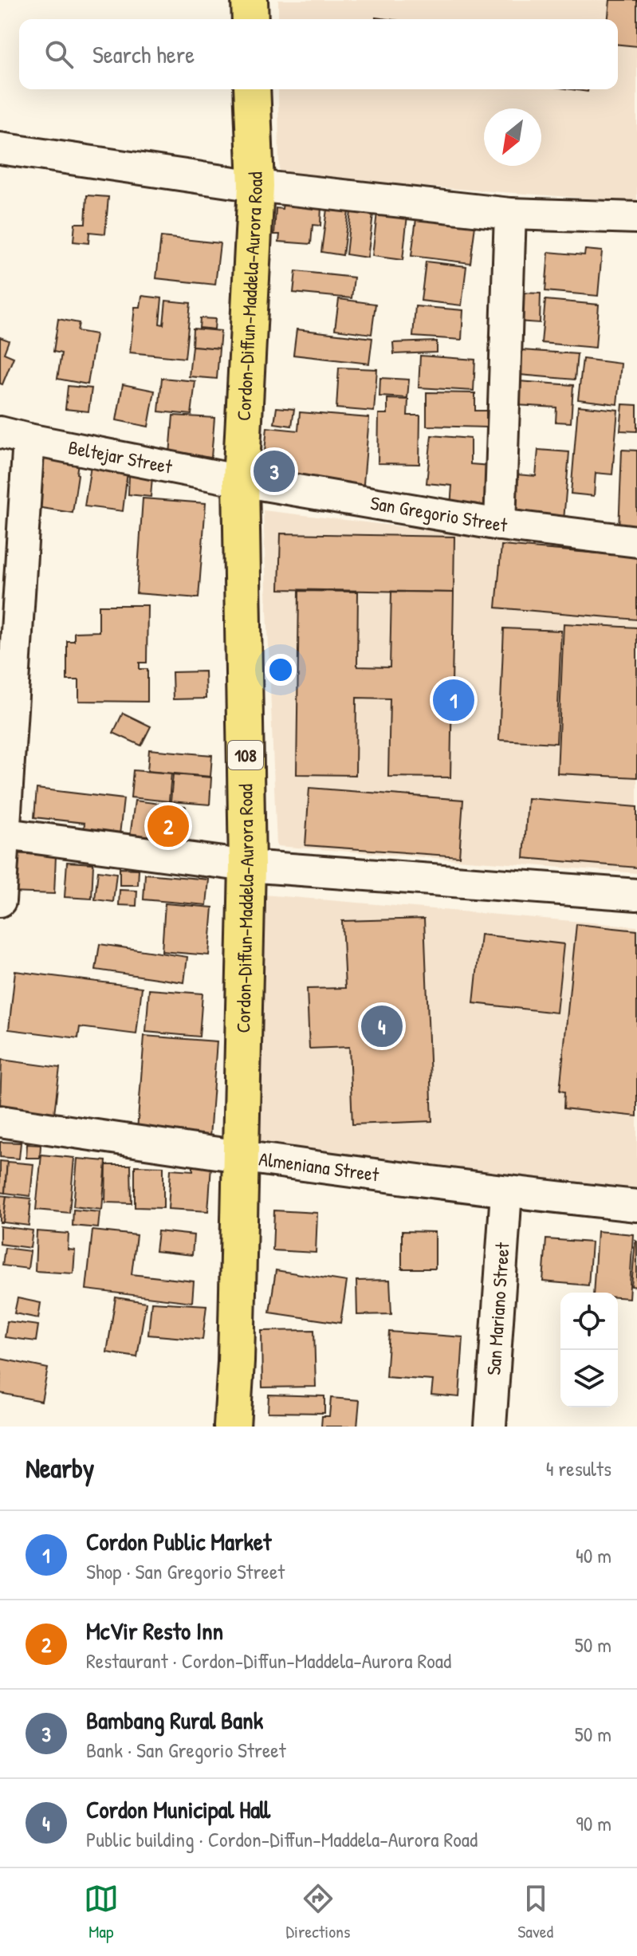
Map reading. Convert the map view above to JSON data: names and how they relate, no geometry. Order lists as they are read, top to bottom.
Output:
{
  "streets": {
    "main road": ["Cordon-Diffun-Maddela-Aurora Road", "108"],
    "street": [
      "Beltejar Street",
      "San Gregorio Street",
      "Almeniana Street",
      "San Mariano Street"
    ]
  },
  "crossings": [
    ["Cordon-Diffun-Maddela-Aurora Road", "Beltejar Street"],
    ["Cordon-Diffun-Maddela-Aurora Road", "San Gregorio Street"],
    ["Cordon-Diffun-Maddela-Aurora Road", "Almeniana Street"],
    ["Beltejar Street", "San Gregorio Street"],
    ["Almeniana Street", "San Mariano Street"]
  ],
  "north": "bottom left",
  "page": {
    "search": "Search here",
    "pins": [
      "3",
      "1",
      "2",
      "4"
    ],
    "heading": ["Nearby", "4 results"],
    "list": [
      {
        "mark": "1",
        "name": "Cordon Public Market",
        "note": "Shop · San Gregorio Street",
        "value": "40 m"
      },
      {
        "mark": "2",
        "name": "McVir Resto Inn",
        "note": "Restaurant · Cordon-Diffun-Maddela-Aurora Road",
        "value": "50 m"
      },
      {
        "mark": "3",
        "name": "Bambang Rural Bank",
        "note": "Bank · San Gregorio Street",
        "value": "50 m"
      },
      {
        "mark": "4",
        "name": "Cordon Municipal Hall",
        "note": "Public building · Cordon-Diffun-Maddela-Aurora Road",
        "value": "90 m"
      }
    ],
    "nav": ["Map", "Directions", "Saved"]
  }
}
